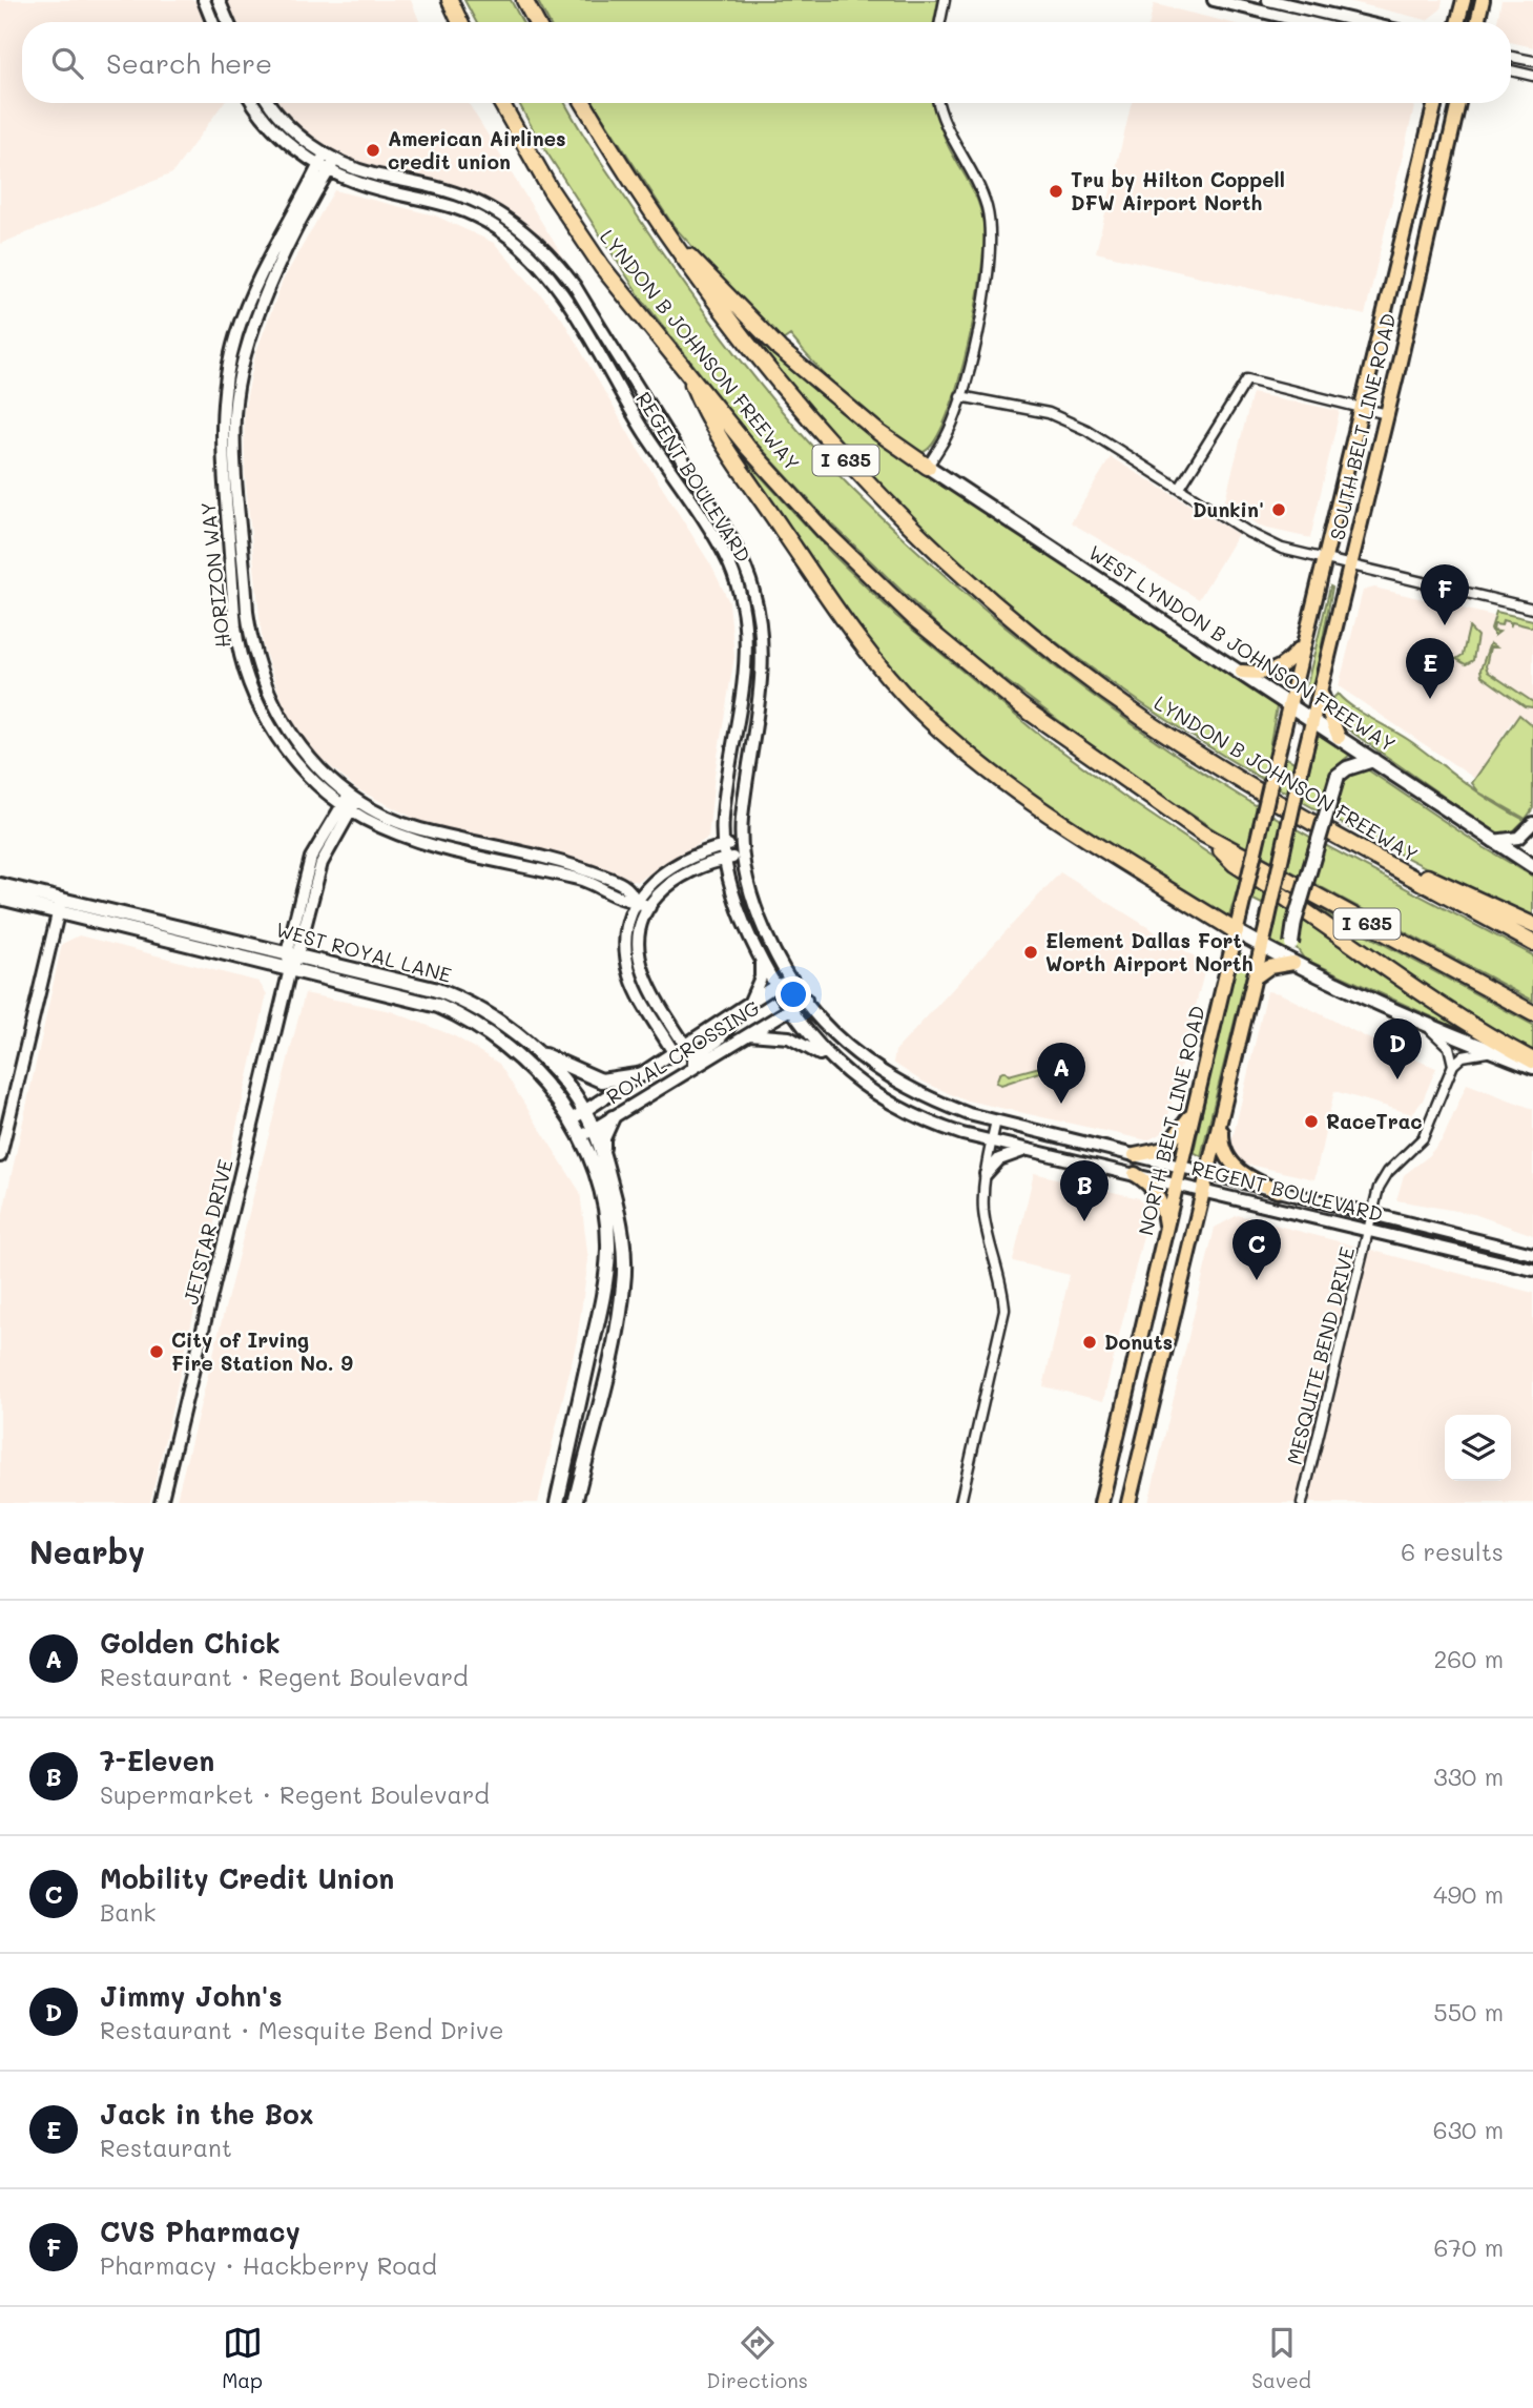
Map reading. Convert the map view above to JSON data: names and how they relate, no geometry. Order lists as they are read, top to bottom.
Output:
{
  "streets": {
    "highway": ["LYNDON B JOHNSON FREEWAY", "I 635"],
    "main road": [
      "SOUTH BELT LINE ROAD",
      "WEST LYNDON B JOHNSON FREEWAY",
      "WEST ROYAL LANE",
      "NORTH BELT LINE ROAD"
    ],
    "street": [
      "REGENT BOULEVARD",
      "HORIZON WAY",
      "ROYAL CROSSING",
      "JETSTAR DRIVE",
      "MESQUITE BEND DRIVE"
    ]
  },
  "crossings": [
    ["SOUTH BELT LINE ROAD", "WEST LYNDON B JOHNSON FREEWAY"],
    ["SOUTH BELT LINE ROAD", "NORTH BELT LINE ROAD"],
    ["REGENT BOULEVARD", "HORIZON WAY"],
    ["REGENT BOULEVARD", "ROYAL CROSSING"],
    ["REGENT BOULEVARD", "NORTH BELT LINE ROAD"],
    ["REGENT BOULEVARD", "MESQUITE BEND DRIVE"],
    ["HORIZON WAY", "JETSTAR DRIVE"],
    ["WEST LYNDON B JOHNSON FREEWAY", "NORTH BELT LINE ROAD"],
    ["WEST ROYAL LANE", "ROYAL CROSSING"],
    ["WEST ROYAL LANE", "JETSTAR DRIVE"]
  ],
  "places": [
    "American Airlines credit union",
    "Tru by Hilton Coppell DFW Airport North",
    "Dunkin'",
    "Element Dallas Fort Worth Airport North",
    "RaceTrac",
    "Donuts",
    "City of Irving Fire Station No. 9"
  ],
  "page": {
    "search": "Search here",
    "pins": [
      "F",
      "E",
      "D",
      "A",
      "B",
      "C"
    ],
    "heading": ["Nearby", "6 results"],
    "list": [
      {
        "mark": "A",
        "name": "Golden Chick",
        "note": "Restaurant · Regent Boulevard",
        "value": "260 m"
      },
      {
        "mark": "B",
        "name": "7-Eleven",
        "note": "Supermarket · Regent Boulevard",
        "value": "330 m"
      },
      {
        "mark": "C",
        "name": "Mobility Credit Union",
        "note": "Bank",
        "value": "490 m"
      },
      {
        "mark": "D",
        "name": "Jimmy John's",
        "note": "Restaurant · Mesquite Bend Drive",
        "value": "550 m"
      },
      {
        "mark": "E",
        "name": "Jack in the Box",
        "note": "Restaurant",
        "value": "630 m"
      },
      {
        "mark": "F",
        "name": "CVS Pharmacy",
        "note": "Pharmacy · Hackberry Road",
        "value": "670 m"
      }
    ],
    "nav": ["Map", "Directions", "Saved"]
  }
}
